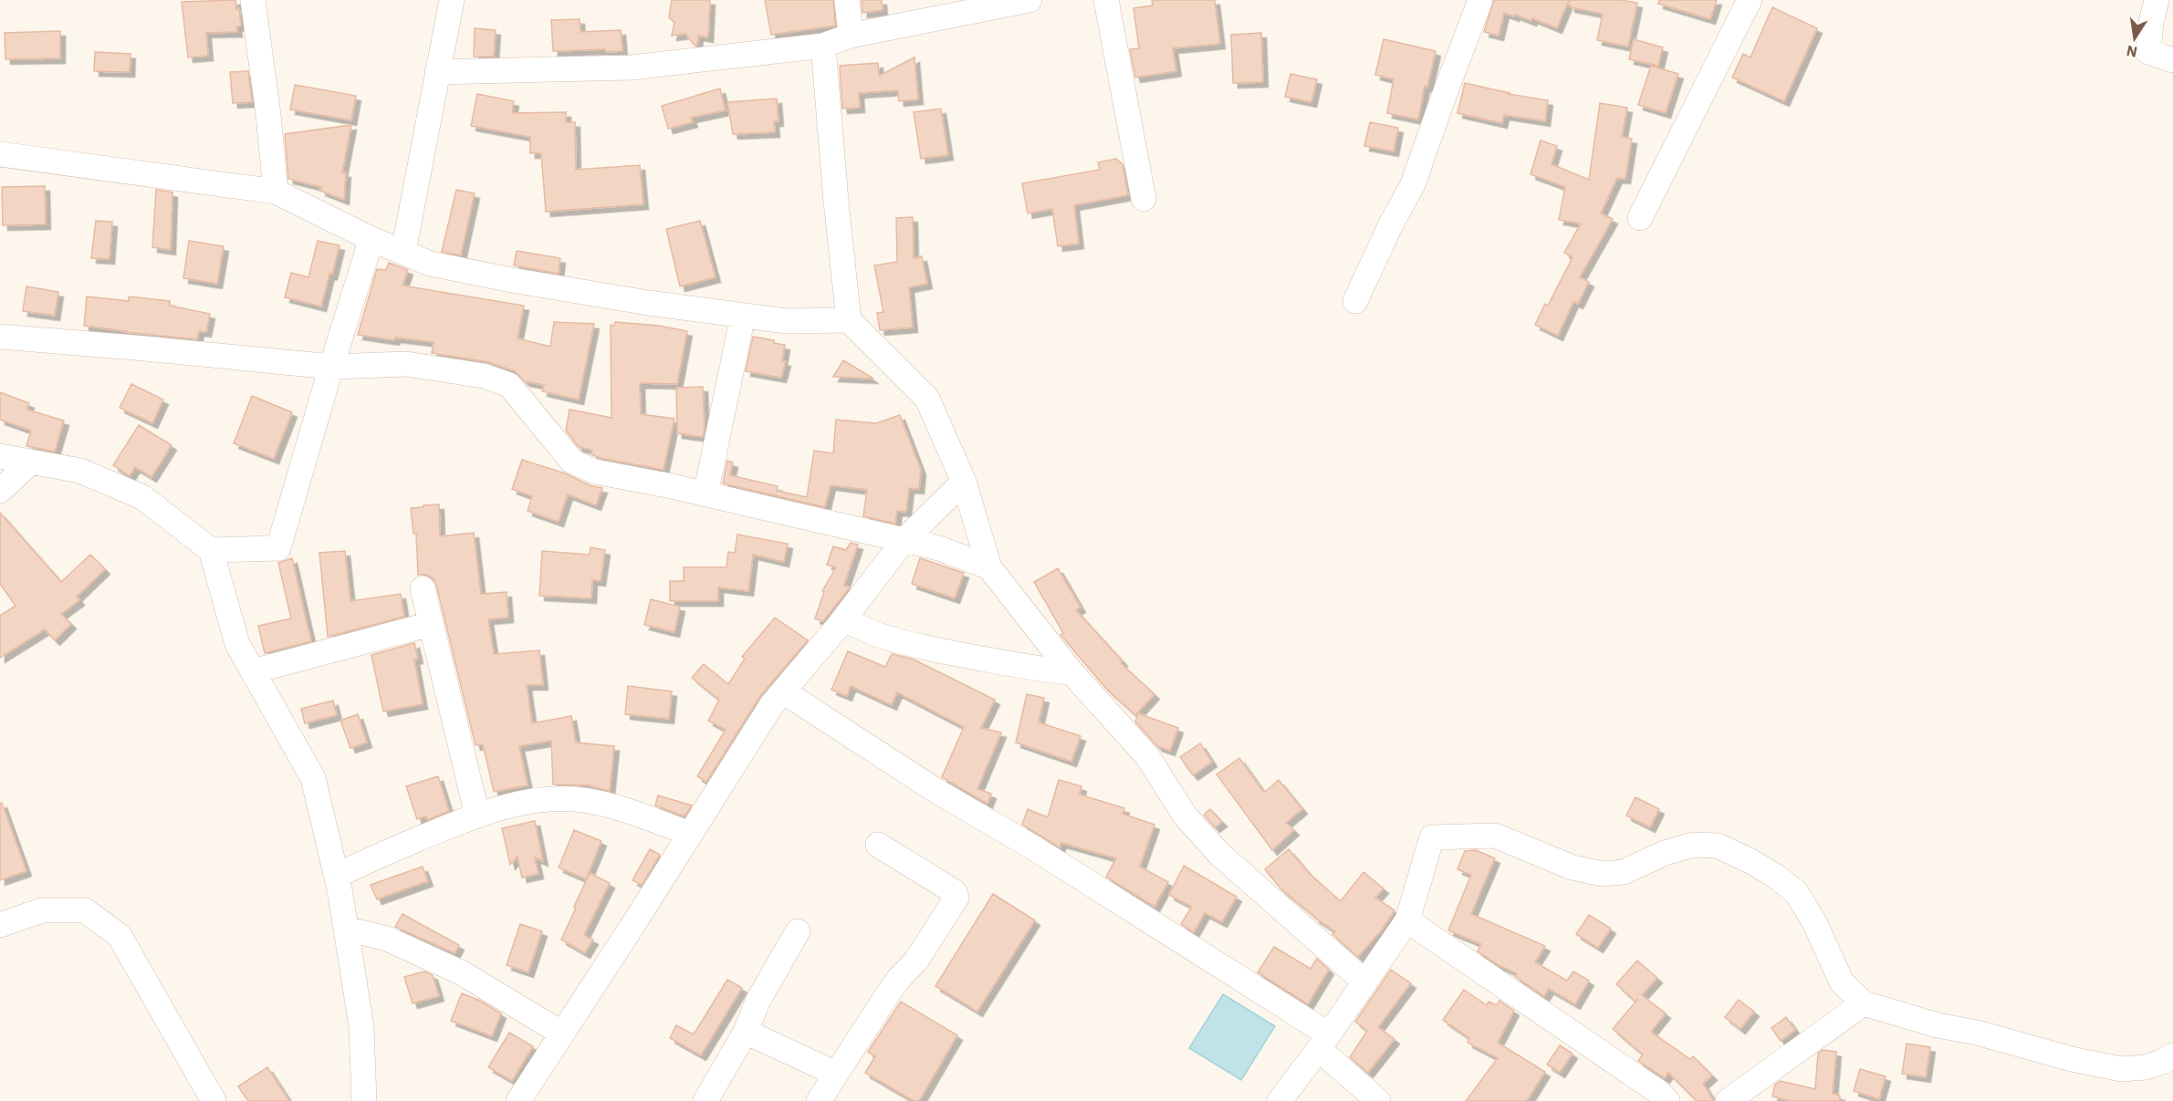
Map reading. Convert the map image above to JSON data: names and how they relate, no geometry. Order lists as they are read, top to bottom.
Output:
{
  "north": "bottom"
}
